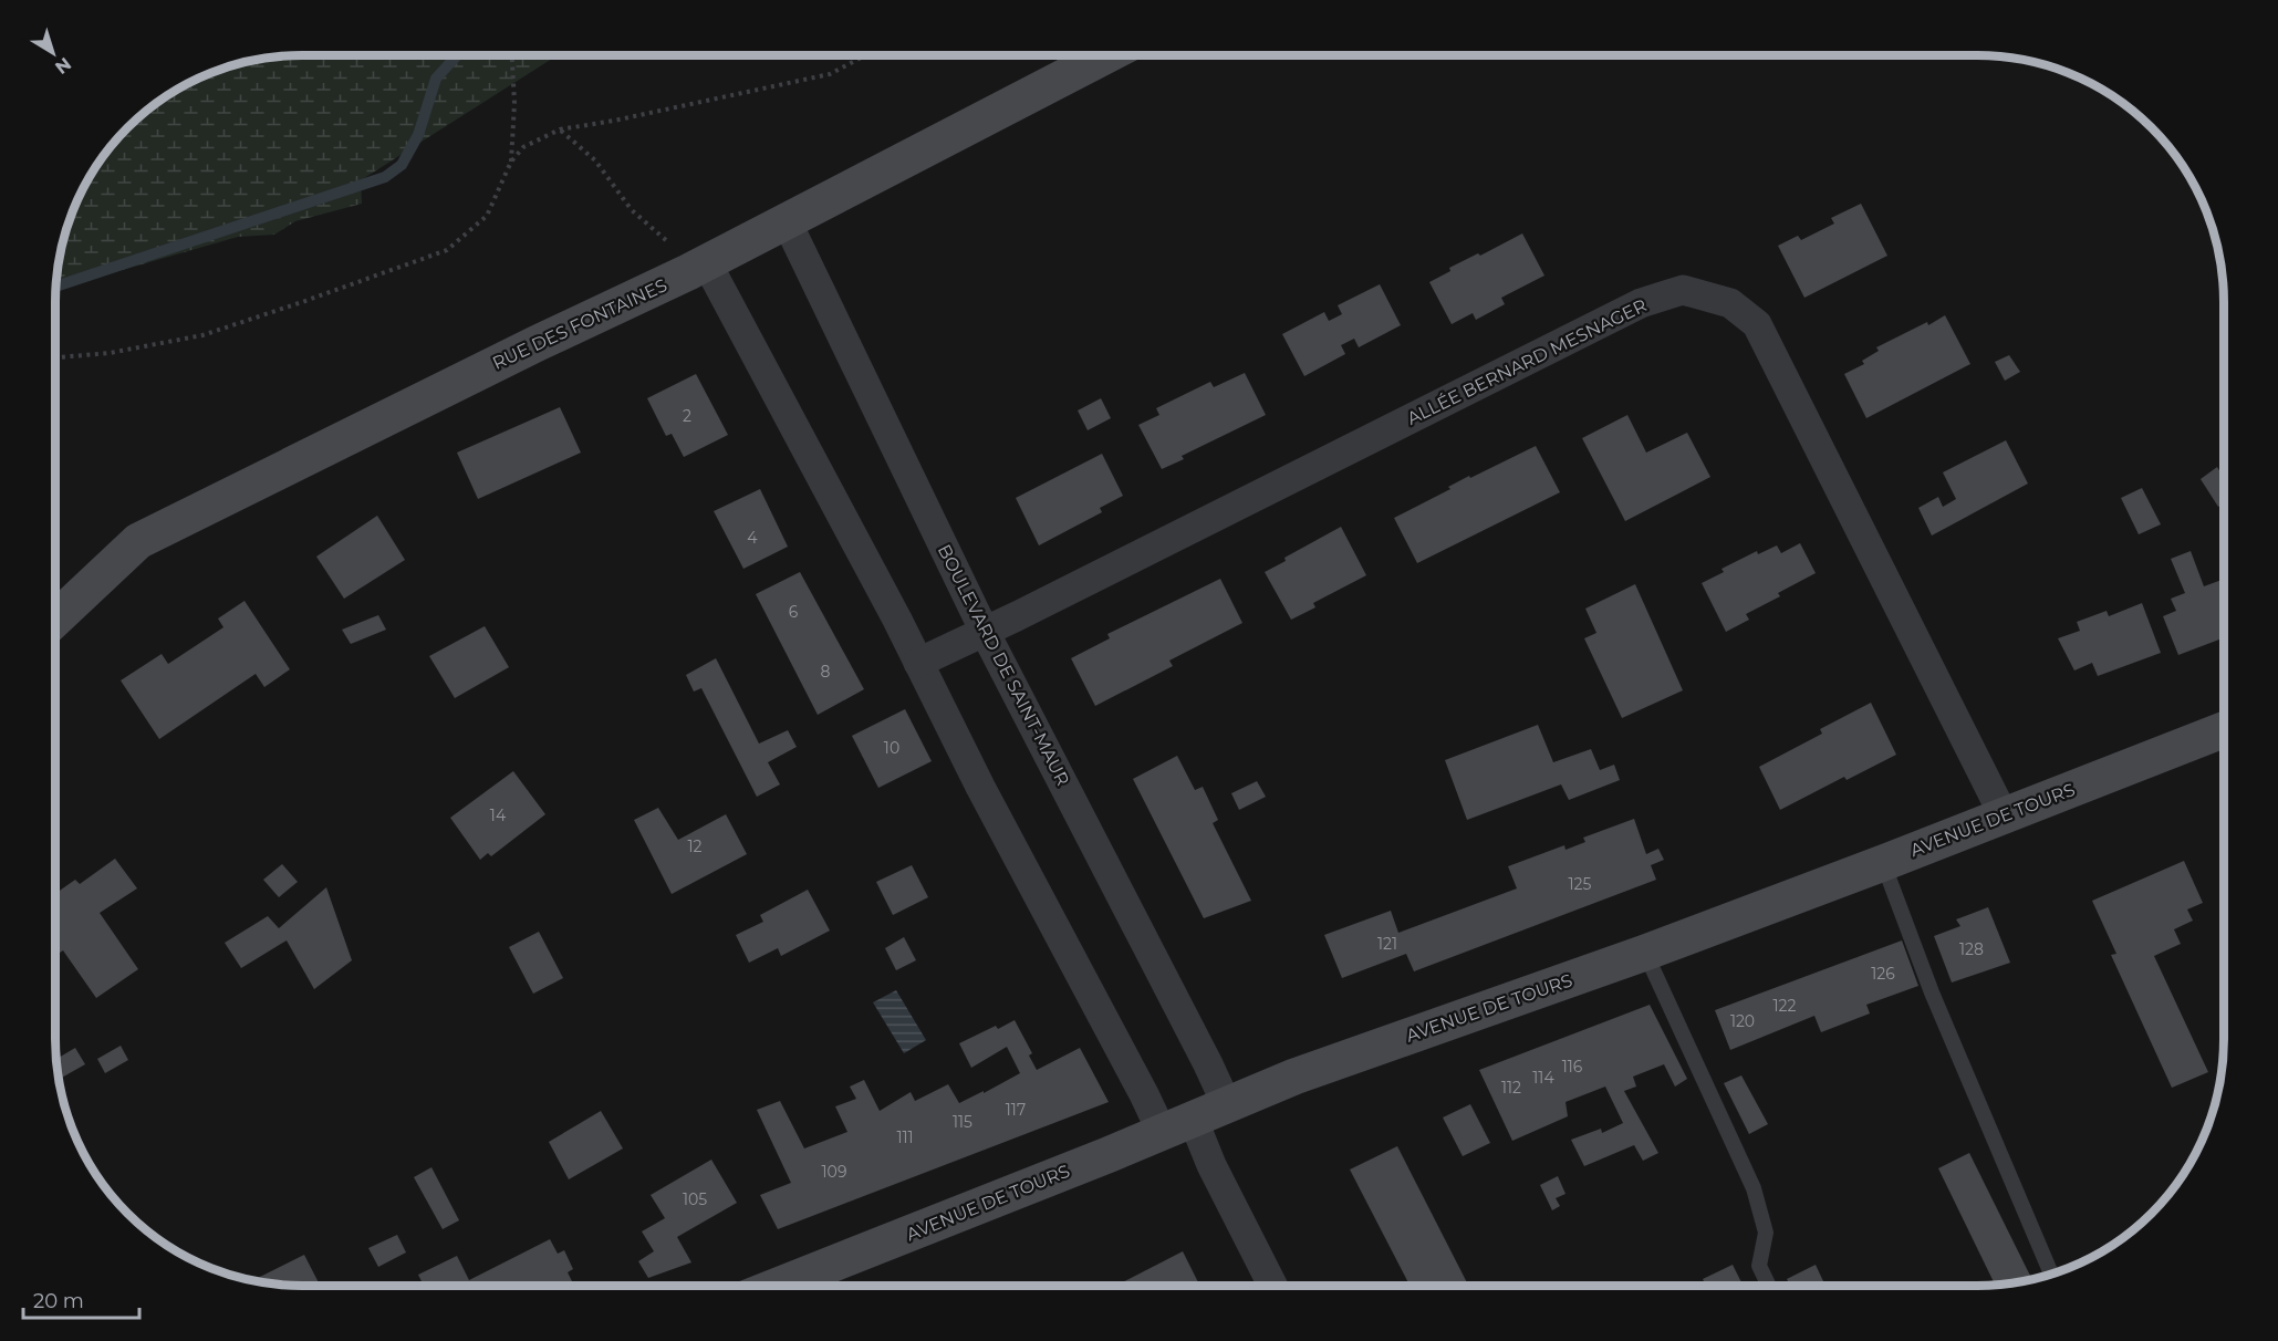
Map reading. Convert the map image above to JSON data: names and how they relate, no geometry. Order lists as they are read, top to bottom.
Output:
{
  "streets": {
    "main road": ["RUE DES FONTAINES", "AVENUE DE TOURS"],
    "street": ["ALLÉE BERNARD MESNAGER", "BOULEVARD DE SAINT-MAUR"]
  },
  "crossings": [
    ["RUE DES FONTAINES", "BOULEVARD DE SAINT-MAUR"],
    ["ALLÉE BERNARD MESNAGER", "BOULEVARD DE SAINT-MAUR"],
    ["ALLÉE BERNARD MESNAGER", "AVENUE DE TOURS"],
    ["BOULEVARD DE SAINT-MAUR", "AVENUE DE TOURS"]
  ],
  "house_numbers": [
    "2",
    "4",
    "6",
    "8",
    "10",
    "14",
    "12",
    "125",
    "121",
    "128",
    "126",
    "122",
    "120",
    "116",
    "114",
    "112",
    "117",
    "115",
    "111",
    "109",
    "105"
  ],
  "scale_bar": "20 m",
  "north": "bottom right"
}
